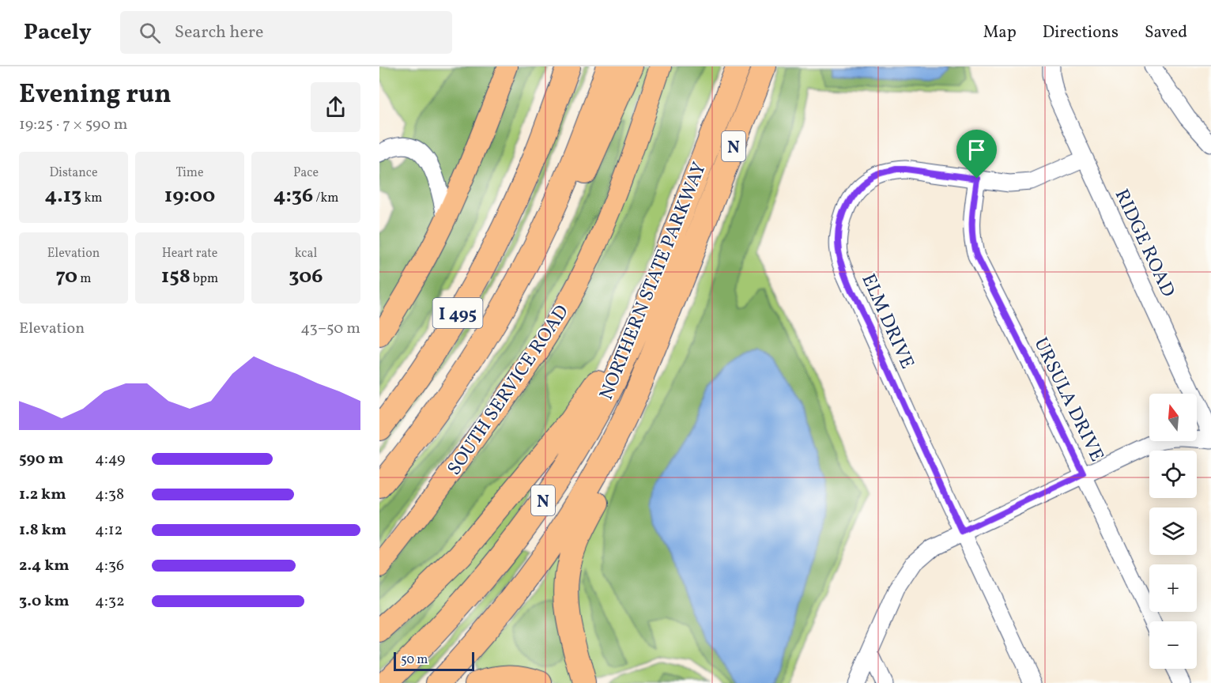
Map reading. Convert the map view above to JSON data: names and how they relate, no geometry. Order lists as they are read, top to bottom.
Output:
{
  "streets": {
    "highway": ["N", "NORTHERN STATE PARKWAY", "I 495"],
    "main road": ["SOUTH SERVICE ROAD"],
    "street": ["RIDGE ROAD", "ELM DRIVE", "URSULA DRIVE"]
  },
  "crossings": [
    ["RIDGE ROAD", "ELM DRIVE"],
    ["ELM DRIVE", "URSULA DRIVE"]
  ],
  "scale_bar": "50 m",
  "north": "top",
  "page": {
    "header": "Pacely",
    "search": "Search here",
    "nav": ["Map", "Directions", "Saved"],
    "heading": ["Evening run", "19:25 · 7 × 590 m"],
    "stats": [
      ["Distance", "4.13 km"],
      ["Time", "19:00"],
      ["Pace", "4:36 /km"],
      ["Elevation", "70 m"],
      ["Heart rate", "158 bpm"],
      ["kcal", "306"]
    ],
    "chart": ["Elevation", "43–50 m"],
    "map_buttons": ["+", "−"],
    "list": [
      {
        "name": "590 m",
        "note": "4:49"
      },
      {
        "name": "1.2 km",
        "note": "4:38"
      },
      {
        "name": "1.8 km",
        "note": "4:12"
      },
      {
        "name": "2.4 km",
        "note": "4:36"
      },
      {
        "name": "3.0 km",
        "note": "4:32"
      }
    ],
    "scale": "50 m"
  }
}
